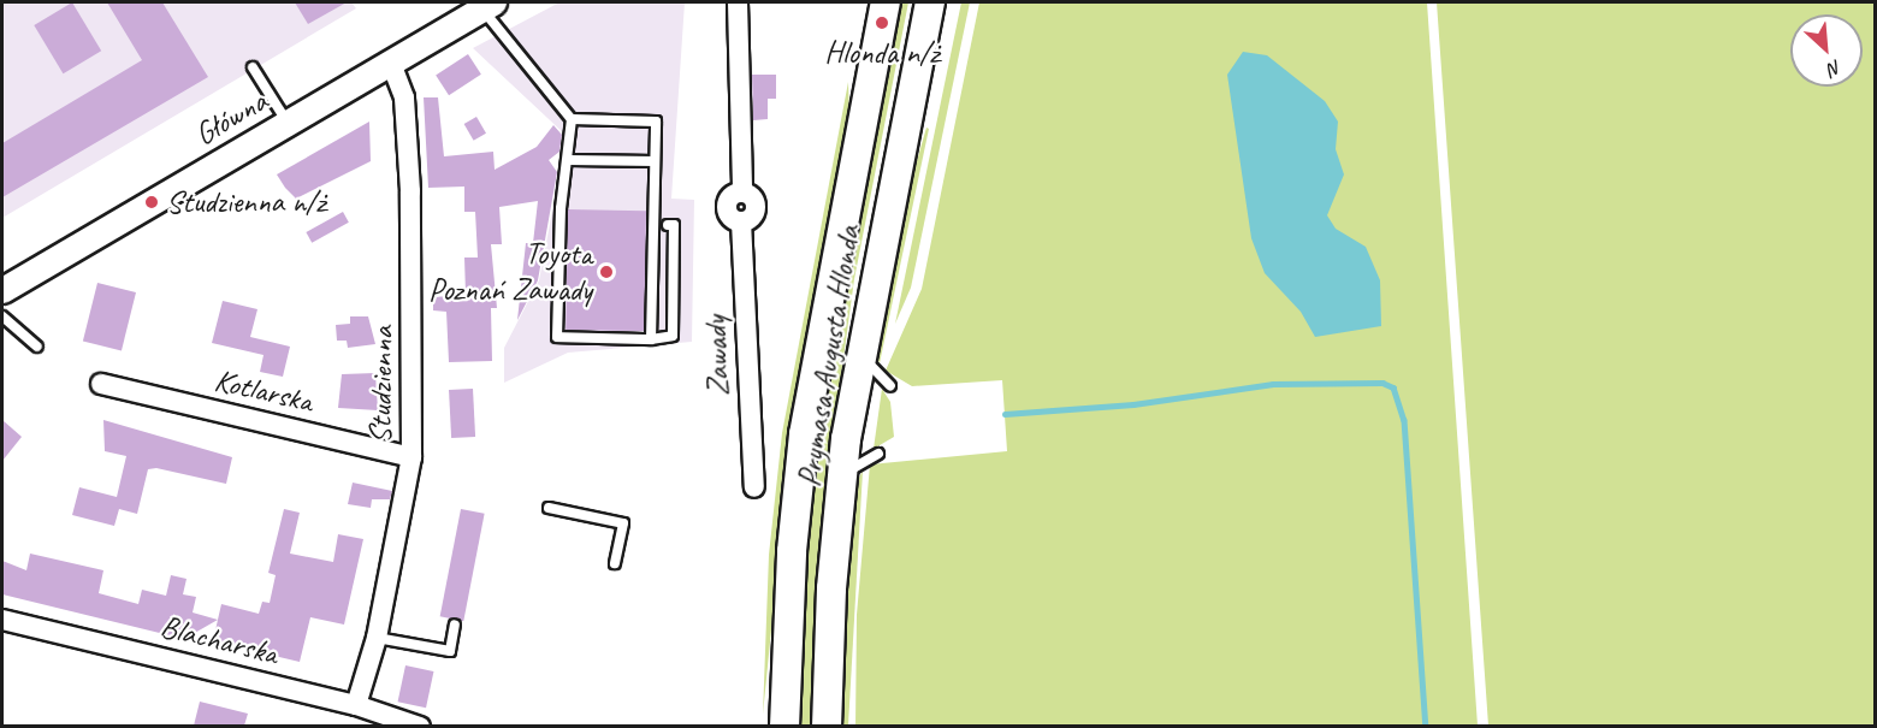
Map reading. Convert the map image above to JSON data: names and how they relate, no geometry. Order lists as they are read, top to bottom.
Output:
{
  "streets": {
    "main road": ["Prymasa Augusta Hlonda"],
    "street": [
      "Główna",
      "Zawady",
      "Studzienna",
      "Kotlarska",
      "Blacharska"
    ]
  },
  "crossings": [
    ["Główna", "Studzienna"],
    ["Studzienna", "Kotlarska"],
    ["Studzienna", "Blacharska"]
  ],
  "places": ["Hlonda n/ż", "Studzienna n/ż", "Toyota Poznań Zawady"],
  "north": "bottom right"
}
